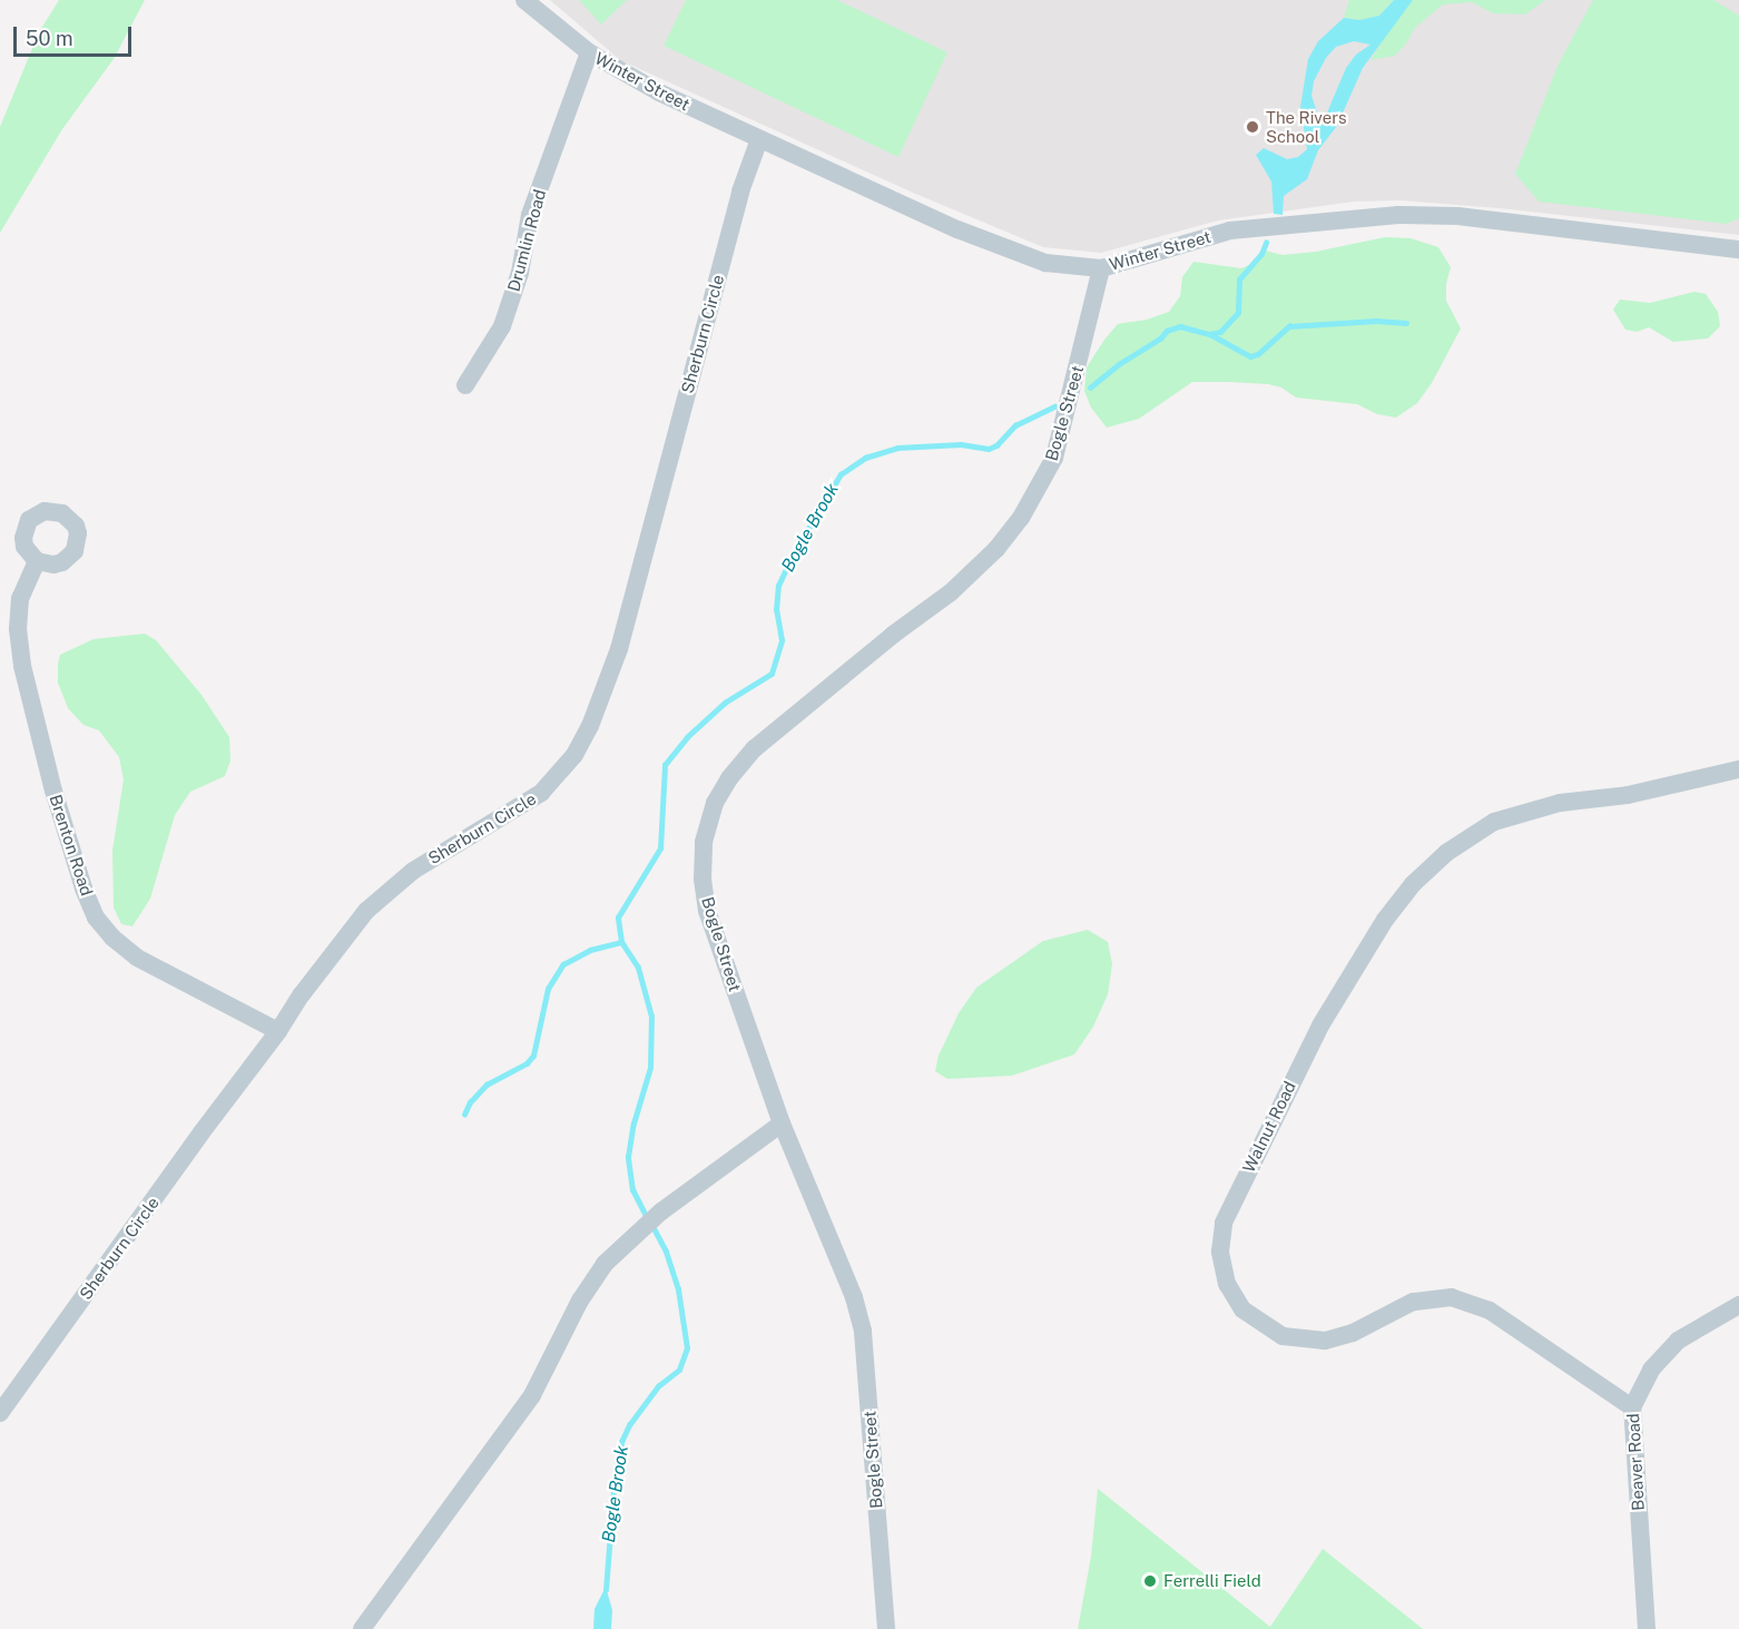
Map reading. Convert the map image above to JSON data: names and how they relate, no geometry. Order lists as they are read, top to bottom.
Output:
{
  "streets": {
    "street": [
      "Winter Street",
      "Drumlin Road",
      "Sherburn Circle",
      "Bogle Street",
      "Brenton Road",
      "Walnut Road",
      "Beaver Road"
    ]
  },
  "crossings": [
    ["Winter Street", "Drumlin Road"],
    ["Winter Street", "Sherburn Circle"],
    ["Winter Street", "Bogle Street"],
    ["Sherburn Circle", "Brenton Road"],
    ["Walnut Road", "Beaver Road"]
  ],
  "water": ["Bogle Brook"],
  "places": ["The Rivers School", "Ferrelli Field"],
  "scale_bar": "50 m"
}
